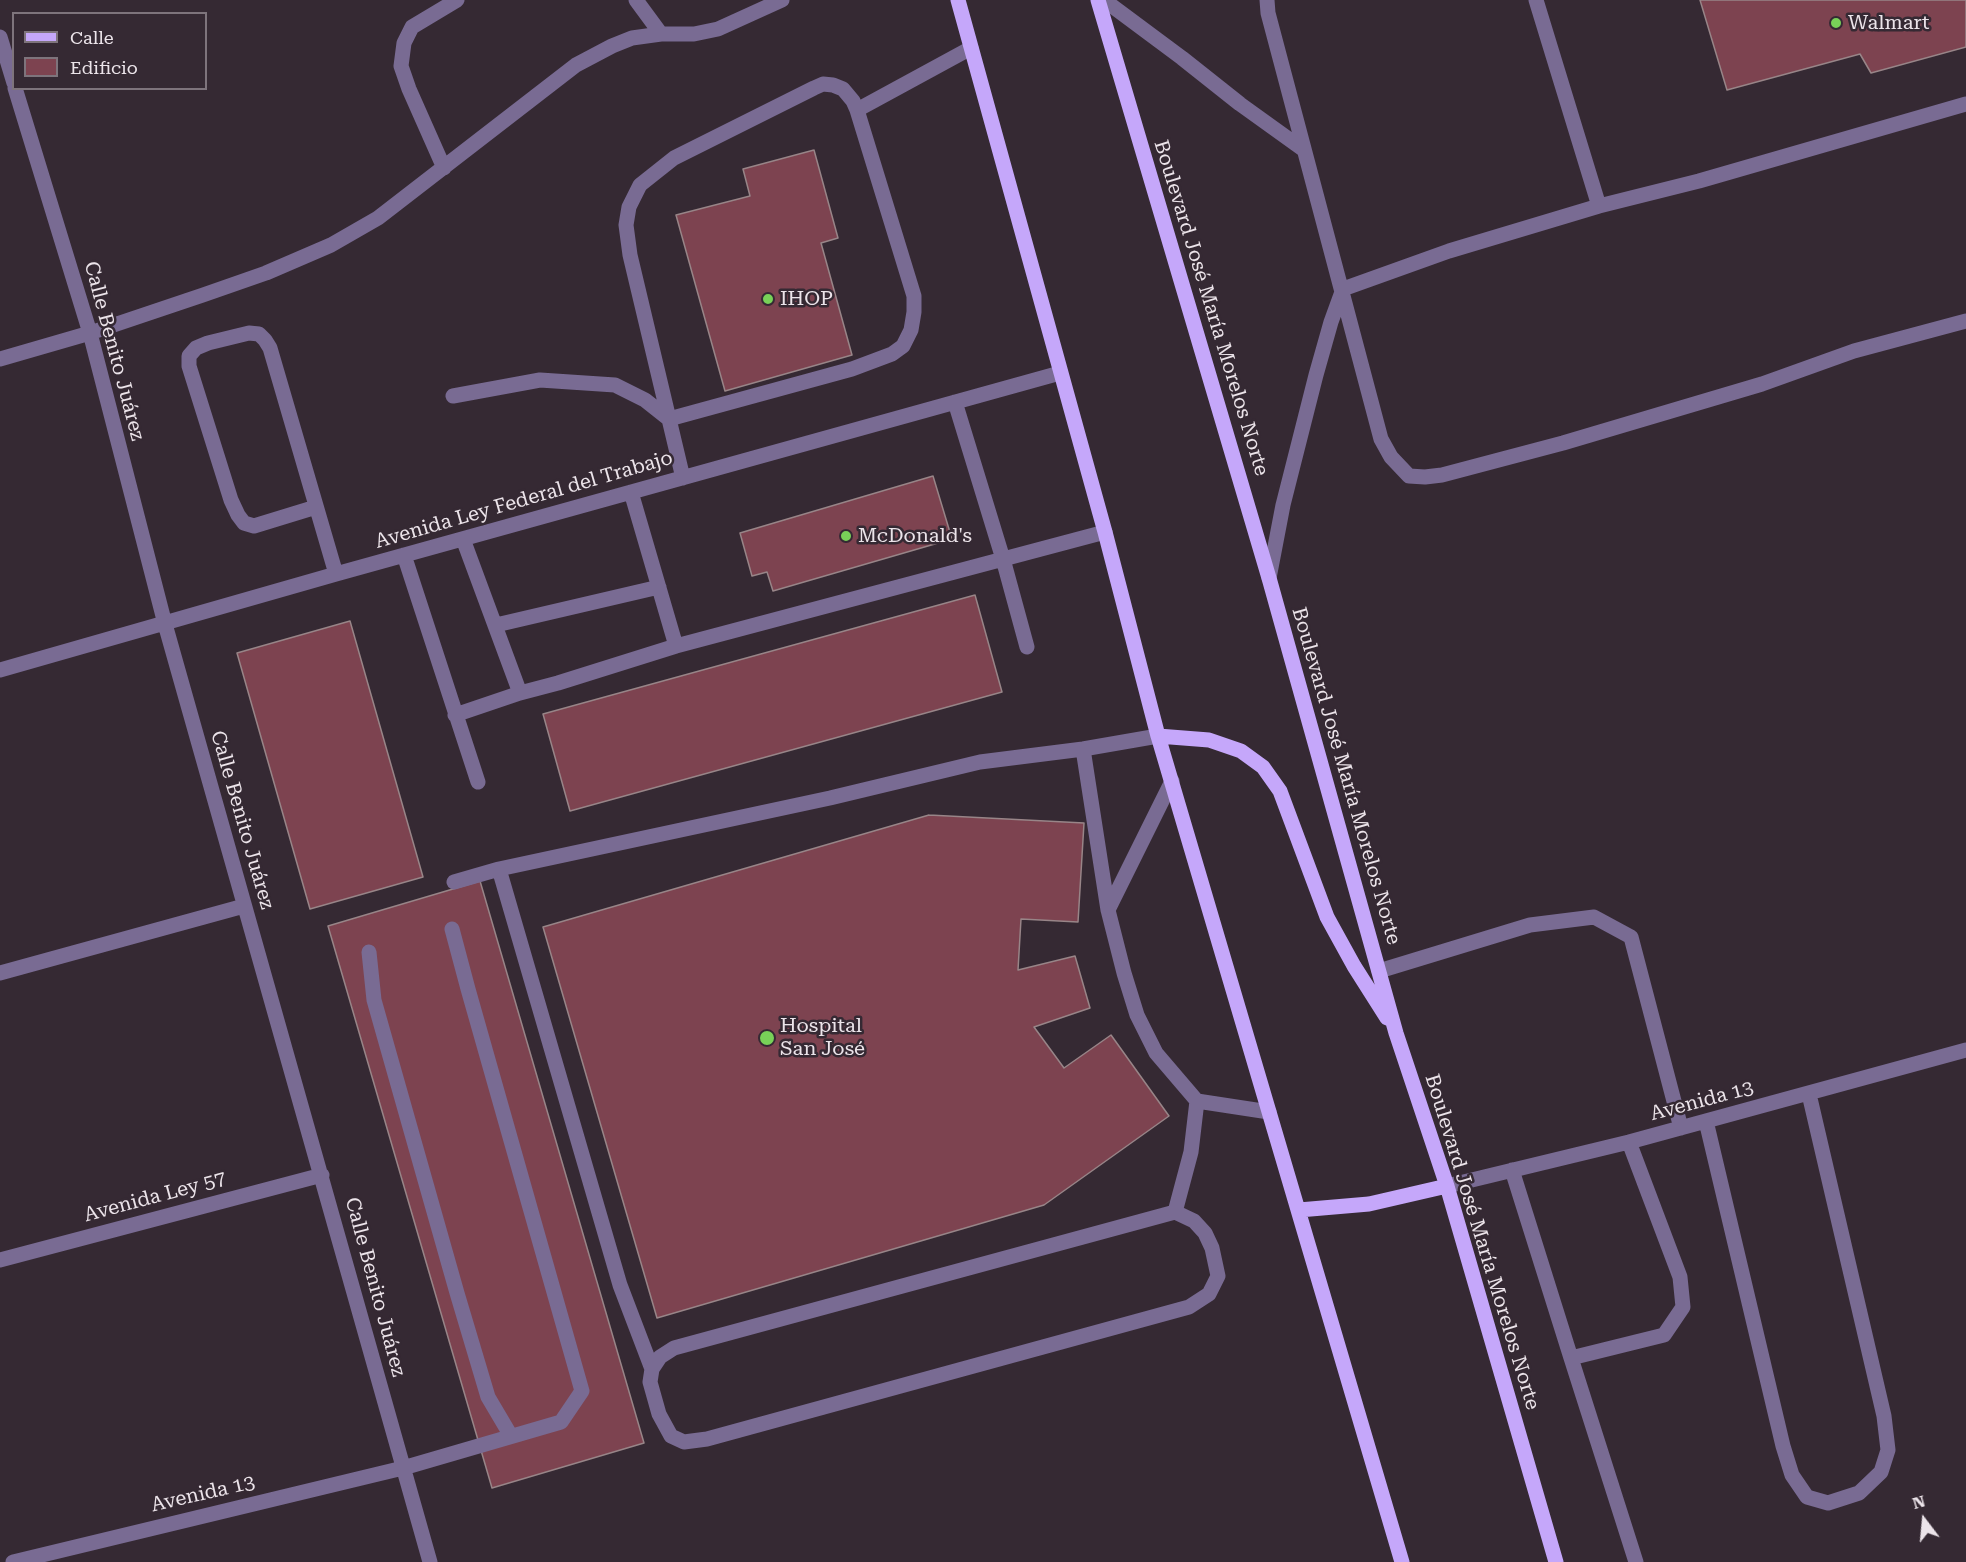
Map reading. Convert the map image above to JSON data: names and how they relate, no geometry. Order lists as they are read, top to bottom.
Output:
{
  "streets": {
    "main road": ["Boulevard José María Morelos Norte"],
    "street": [
      "Calle Benito Juárez",
      "Avenida Ley Federal del Trabajo",
      "Avenida 13",
      "Avenida Ley 57"
    ]
  },
  "crossings": [
    ["Boulevard José María Morelos Norte", "Avenida 13"],
    ["Calle Benito Juárez", "Avenida Ley Federal del Trabajo"],
    ["Calle Benito Juárez", "Avenida 13"],
    ["Calle Benito Juárez", "Avenida Ley 57"]
  ],
  "places": [
    "Walmart",
    "IHOP",
    "McDonald's",
    "Hospital San José"
  ],
  "legend": ["Calle", "Edificio"],
  "north": "top"
}
